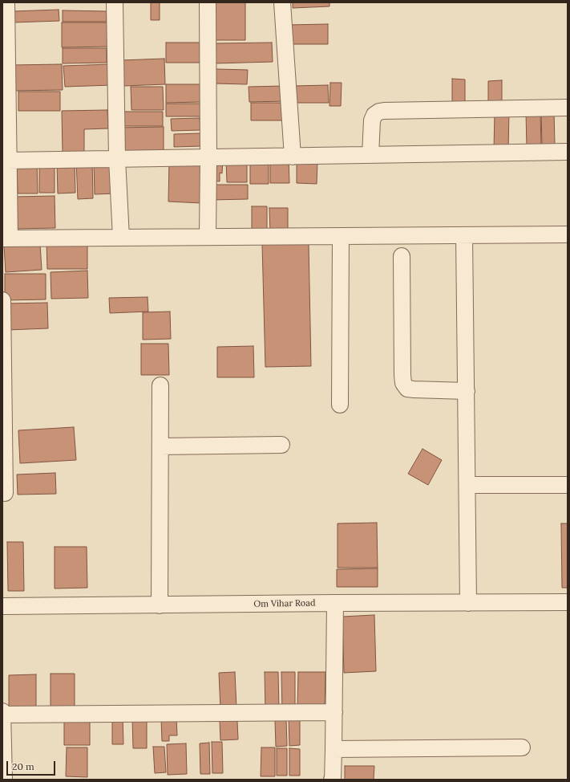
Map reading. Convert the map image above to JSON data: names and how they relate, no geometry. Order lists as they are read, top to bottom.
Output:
{
  "streets": {
    "street": ["Om Vihar Road"]
  },
  "scale_bar": "20 m"
}
